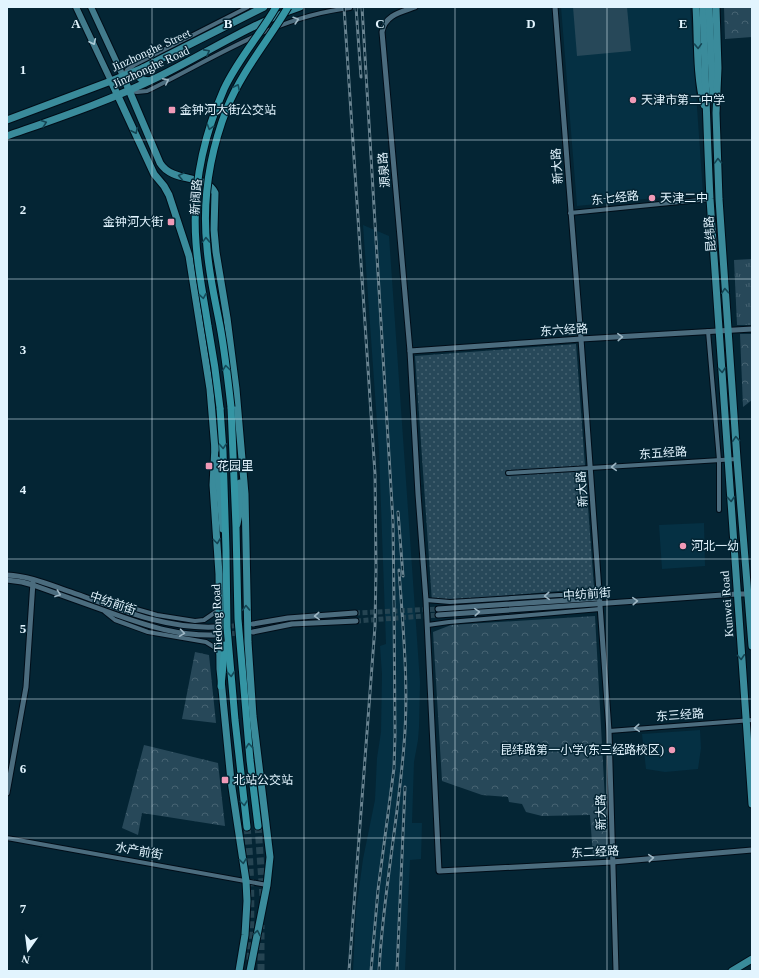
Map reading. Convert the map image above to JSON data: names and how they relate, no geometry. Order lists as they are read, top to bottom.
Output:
{
  "streets": {
    "highway": ["新阔路", "Tiedong Road"],
    "main road": [
      "Jinzhonghe Street",
      "Jinzhonghe Road",
      "昆纬路",
      "Kunwei Road"
    ],
    "street": [
      "新大路",
      "源泉路",
      "东七经路",
      "东六经路",
      "东五经路",
      "中纺前街",
      "东三经路",
      "水产前街",
      "东二经路"
    ]
  },
  "crossings": [
    ["Jinzhonghe Street", "Jinzhonghe Road"],
    ["新大路", "东七经路"],
    ["新大路", "东六经路"],
    ["新大路", "东五经路"],
    ["新大路", "中纺前街"],
    ["新大路", "东三经路"],
    ["新大路", "东二经路"],
    ["源泉路", "东六经路"],
    ["源泉路", "东二经路"],
    ["新阔路", "Tiedong Road"],
    ["东七经路", "昆纬路"],
    ["昆纬路", "东六经路"],
    ["昆纬路", "Kunwei Road"],
    ["东六经路", "Kunwei Road"],
    ["东五经路", "Kunwei Road"],
    ["中纺前街", "Kunwei Road"],
    ["Kunwei Road", "东三经路"]
  ],
  "one_way": [
    "东六经路",
    "东五经路",
    "东三经路",
    "东二经路"
  ],
  "places": {
    "other": [
      "天津市第二中学",
      "天津二中",
      "河北一幼",
      "昆纬路第一小学(东三经路校区)"
    ],
    "transit": [
      "金钟河大街公交站",
      "金钟河大街",
      "花园里",
      "北站公交站"
    ]
  },
  "north": "bottom",
  "grid": {
    "columns": [
      "A",
      "B",
      "C",
      "D",
      "E"
    ],
    "rows": [
      "1",
      "2",
      "3",
      "4",
      "5",
      "6",
      "7"
    ]
  }
}
